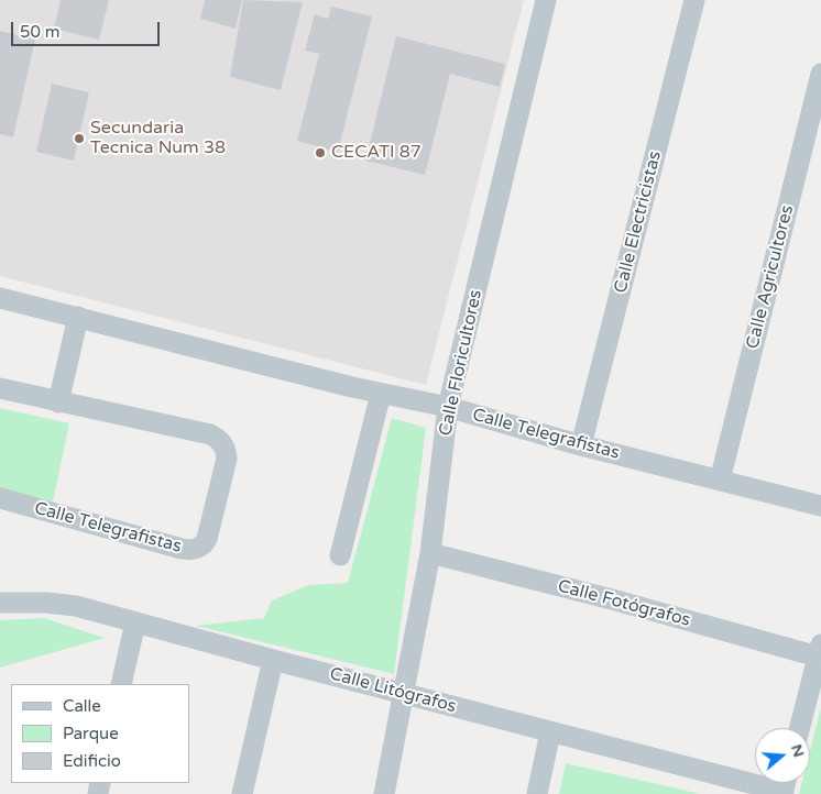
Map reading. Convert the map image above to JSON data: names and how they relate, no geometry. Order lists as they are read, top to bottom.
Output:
{
  "streets": {
    "street": [
      "Calle Electricistas",
      "Calle Agricultores",
      "Calle Floricultores",
      "Calle Telegrafistas",
      "Calle Fotógrafos",
      "Calle Litógrafos"
    ]
  },
  "crossings": [
    ["Calle Electricistas", "Calle Telegrafistas"],
    ["Calle Agricultores", "Calle Telegrafistas"],
    ["Calle Floricultores", "Calle Telegrafistas"],
    ["Calle Floricultores", "Calle Fotógrafos"],
    ["Calle Floricultores", "Calle Litógrafos"]
  ],
  "places": ["Secundaria Tecnica Num 38", "CECATI 87"],
  "legend": ["Calle", "Parque", "Edificio"],
  "scale_bar": "50 m",
  "north": "right"
}
